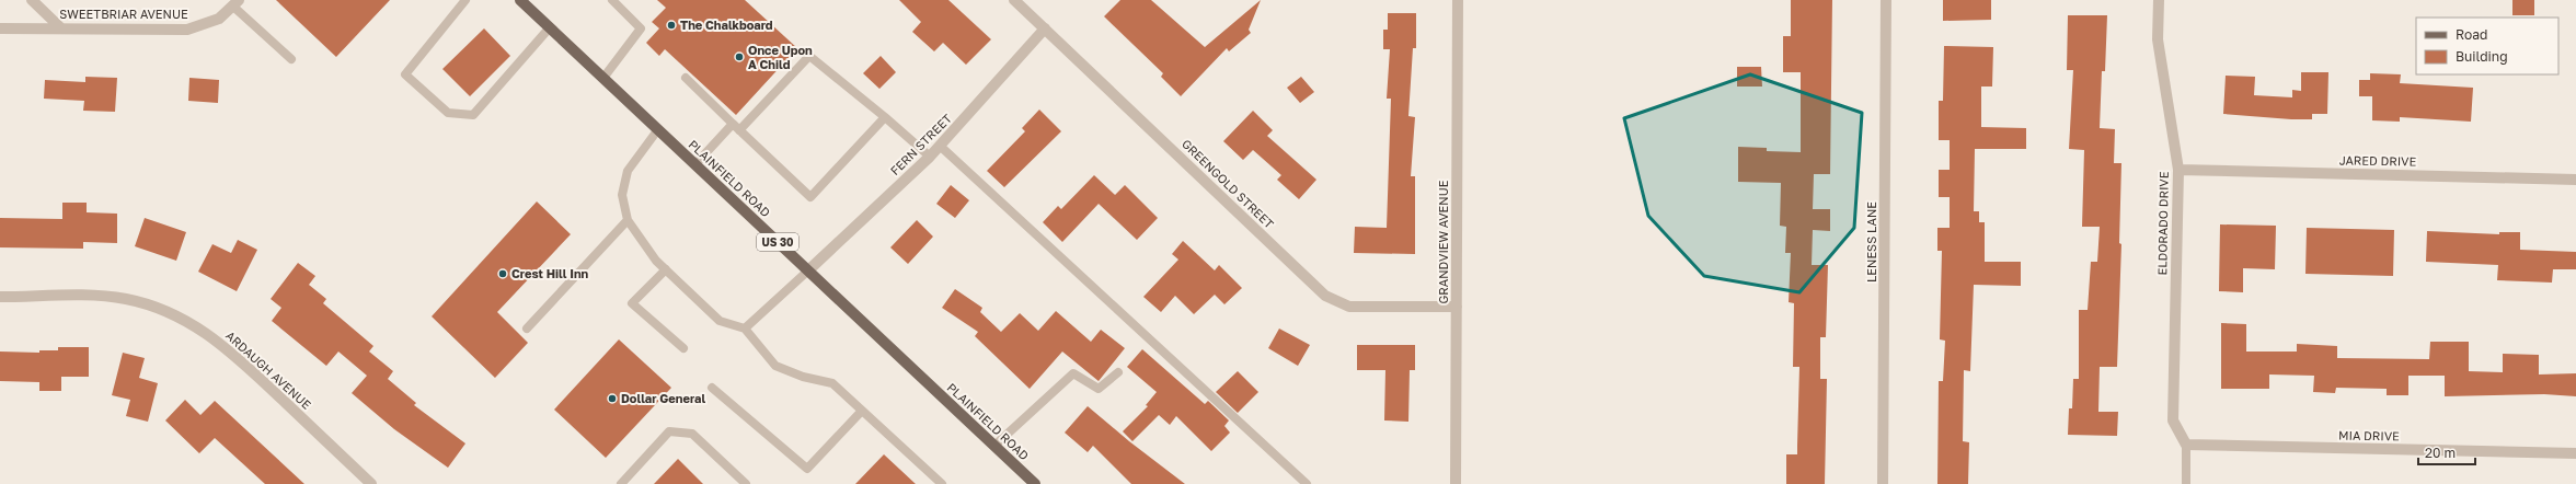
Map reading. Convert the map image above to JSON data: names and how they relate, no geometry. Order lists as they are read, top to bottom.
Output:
{
  "streets": {
    "main road": ["PLAINFIELD ROAD", "US 30"],
    "street": [
      "SWEETBRIAR AVENUE",
      "FERN STREET",
      "JARED DRIVE",
      "GREENGOLD STREET",
      "ELDORADO DRIVE",
      "GRANDVIEW AVENUE",
      "LENESS LANE",
      "ARDAUGH AVENUE",
      "MIA DRIVE"
    ]
  },
  "crossings": [
    ["FERN STREET", "PLAINFIELD ROAD"],
    ["FERN STREET", "GREENGOLD STREET"],
    ["JARED DRIVE", "ELDORADO DRIVE"],
    ["GREENGOLD STREET", "GRANDVIEW AVENUE"],
    ["ELDORADO DRIVE", "MIA DRIVE"]
  ],
  "places": [
    "The Chalkboard",
    "Once Upon A Child",
    "Crest Hill Inn",
    "Dollar General"
  ],
  "legend": ["Road", "Building"],
  "scale_bar": "20 m"
}
